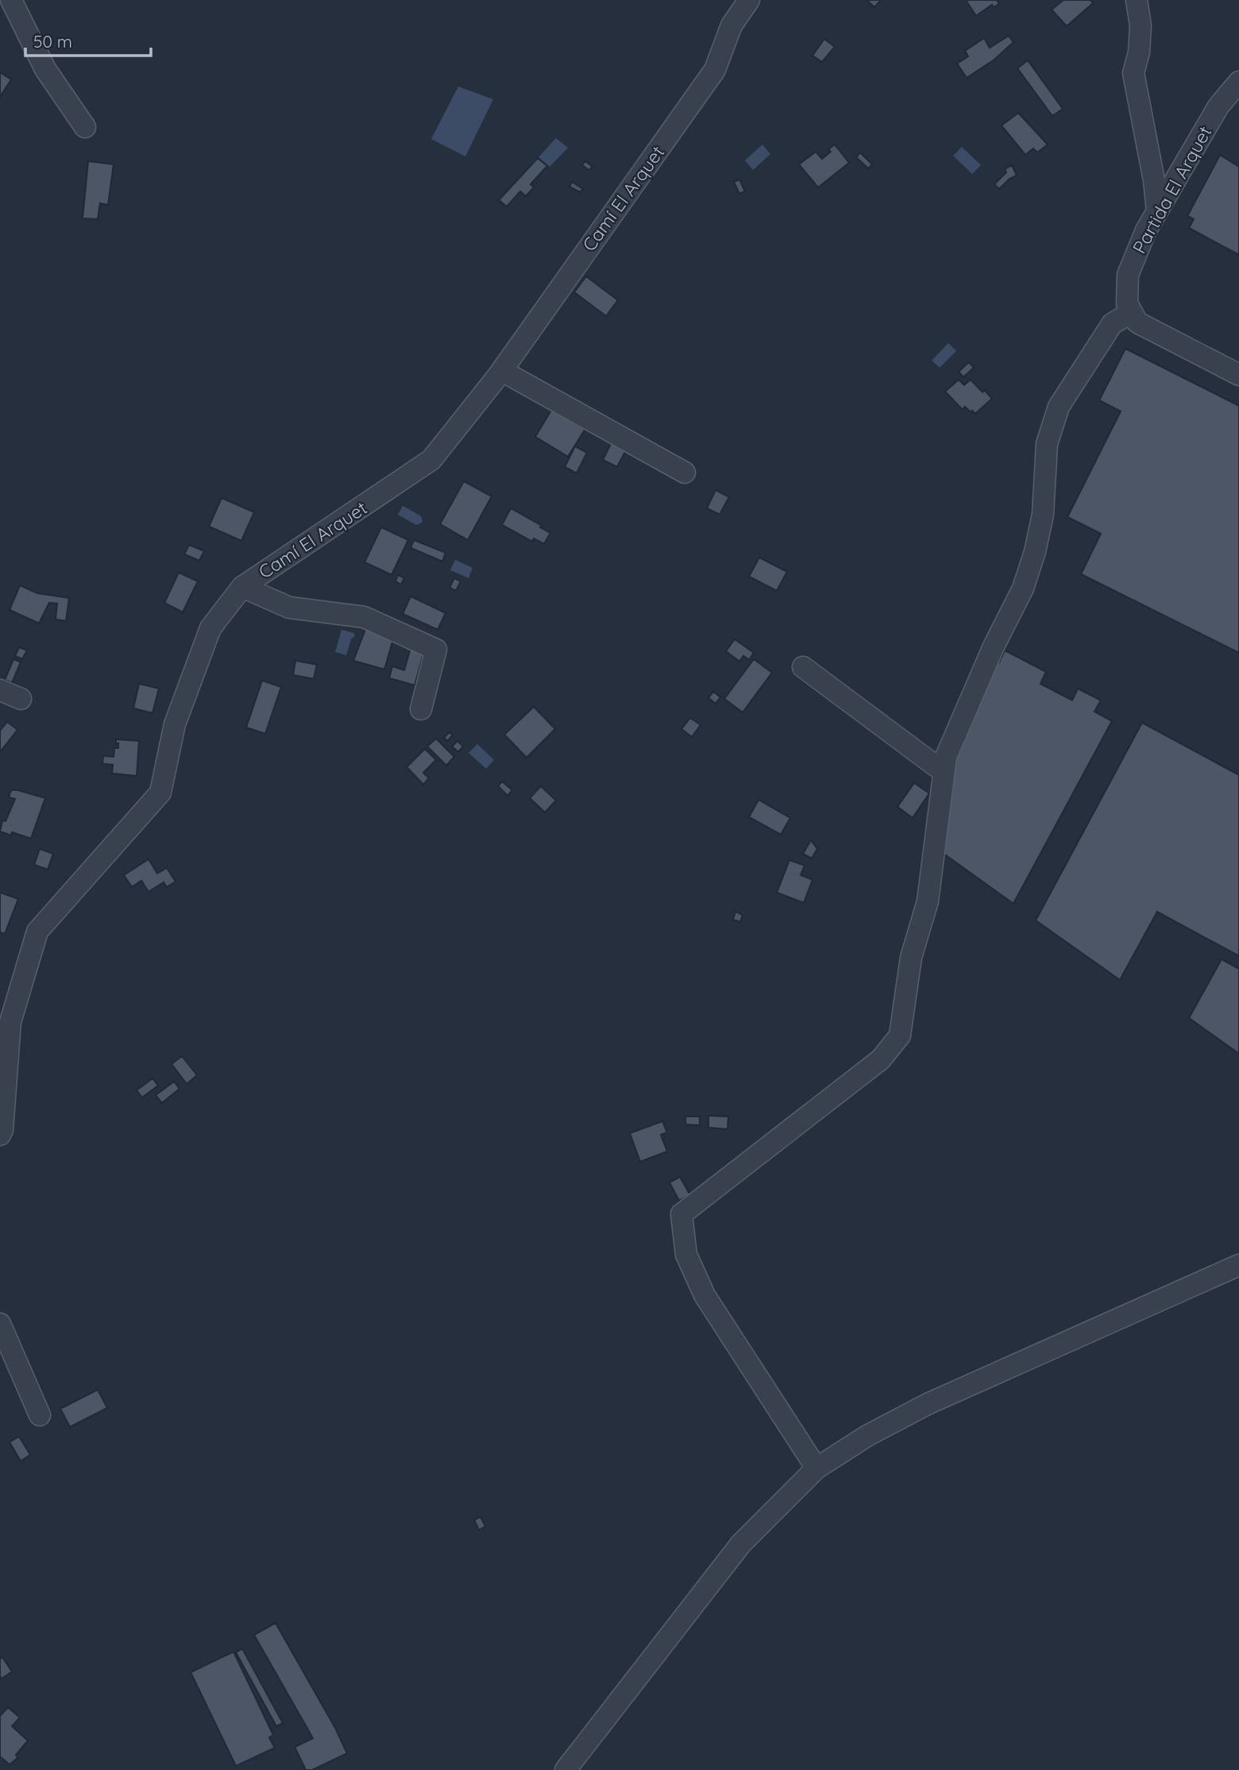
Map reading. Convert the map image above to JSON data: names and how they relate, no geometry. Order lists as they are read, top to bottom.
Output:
{
  "streets": {
    "street": ["Partida El Arquet", "Camí El Arquet"]
  },
  "scale_bar": "50 m"
}
